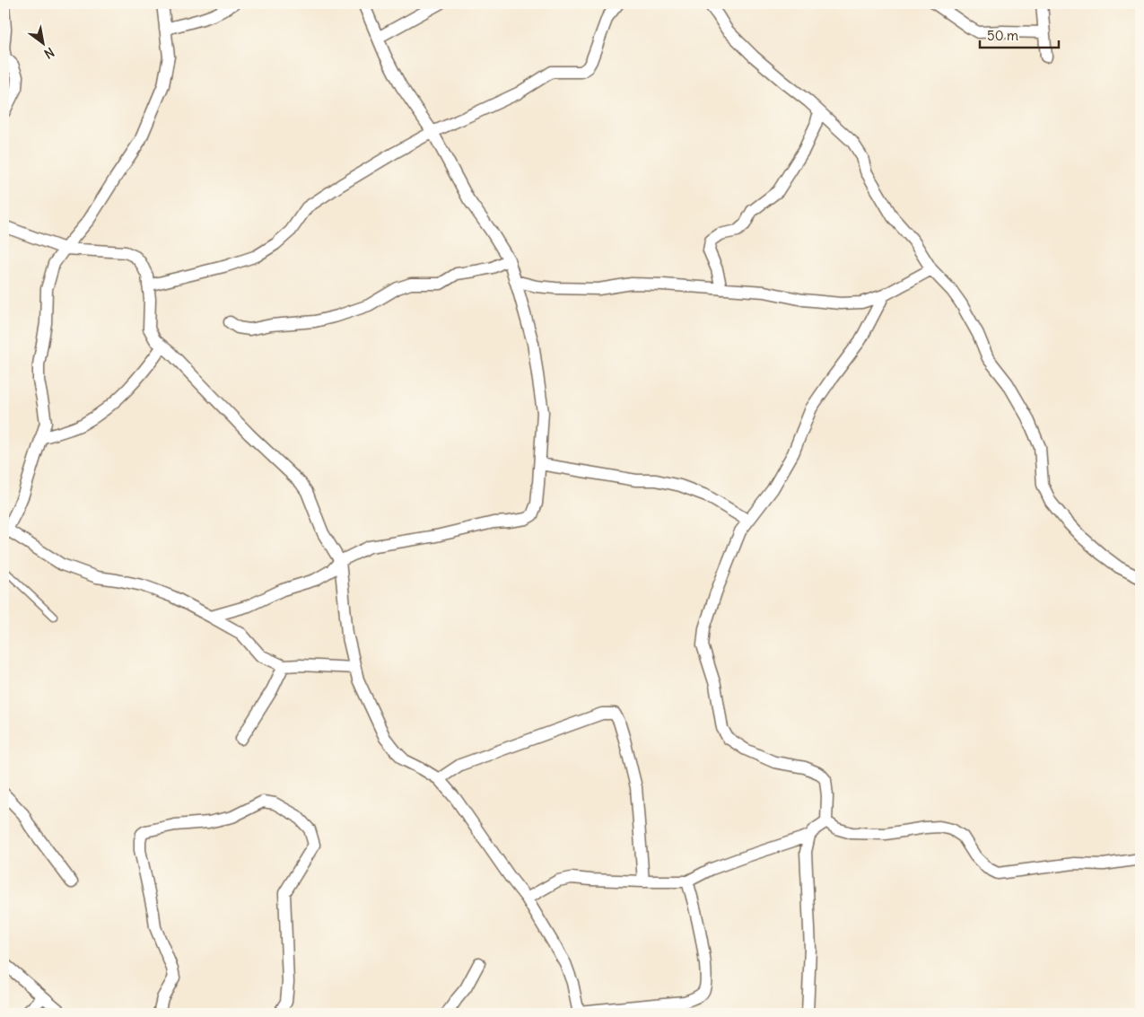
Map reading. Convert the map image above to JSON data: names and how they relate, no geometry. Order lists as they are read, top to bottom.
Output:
{
  "scale_bar": "50 m",
  "north": "bottom right"
}
